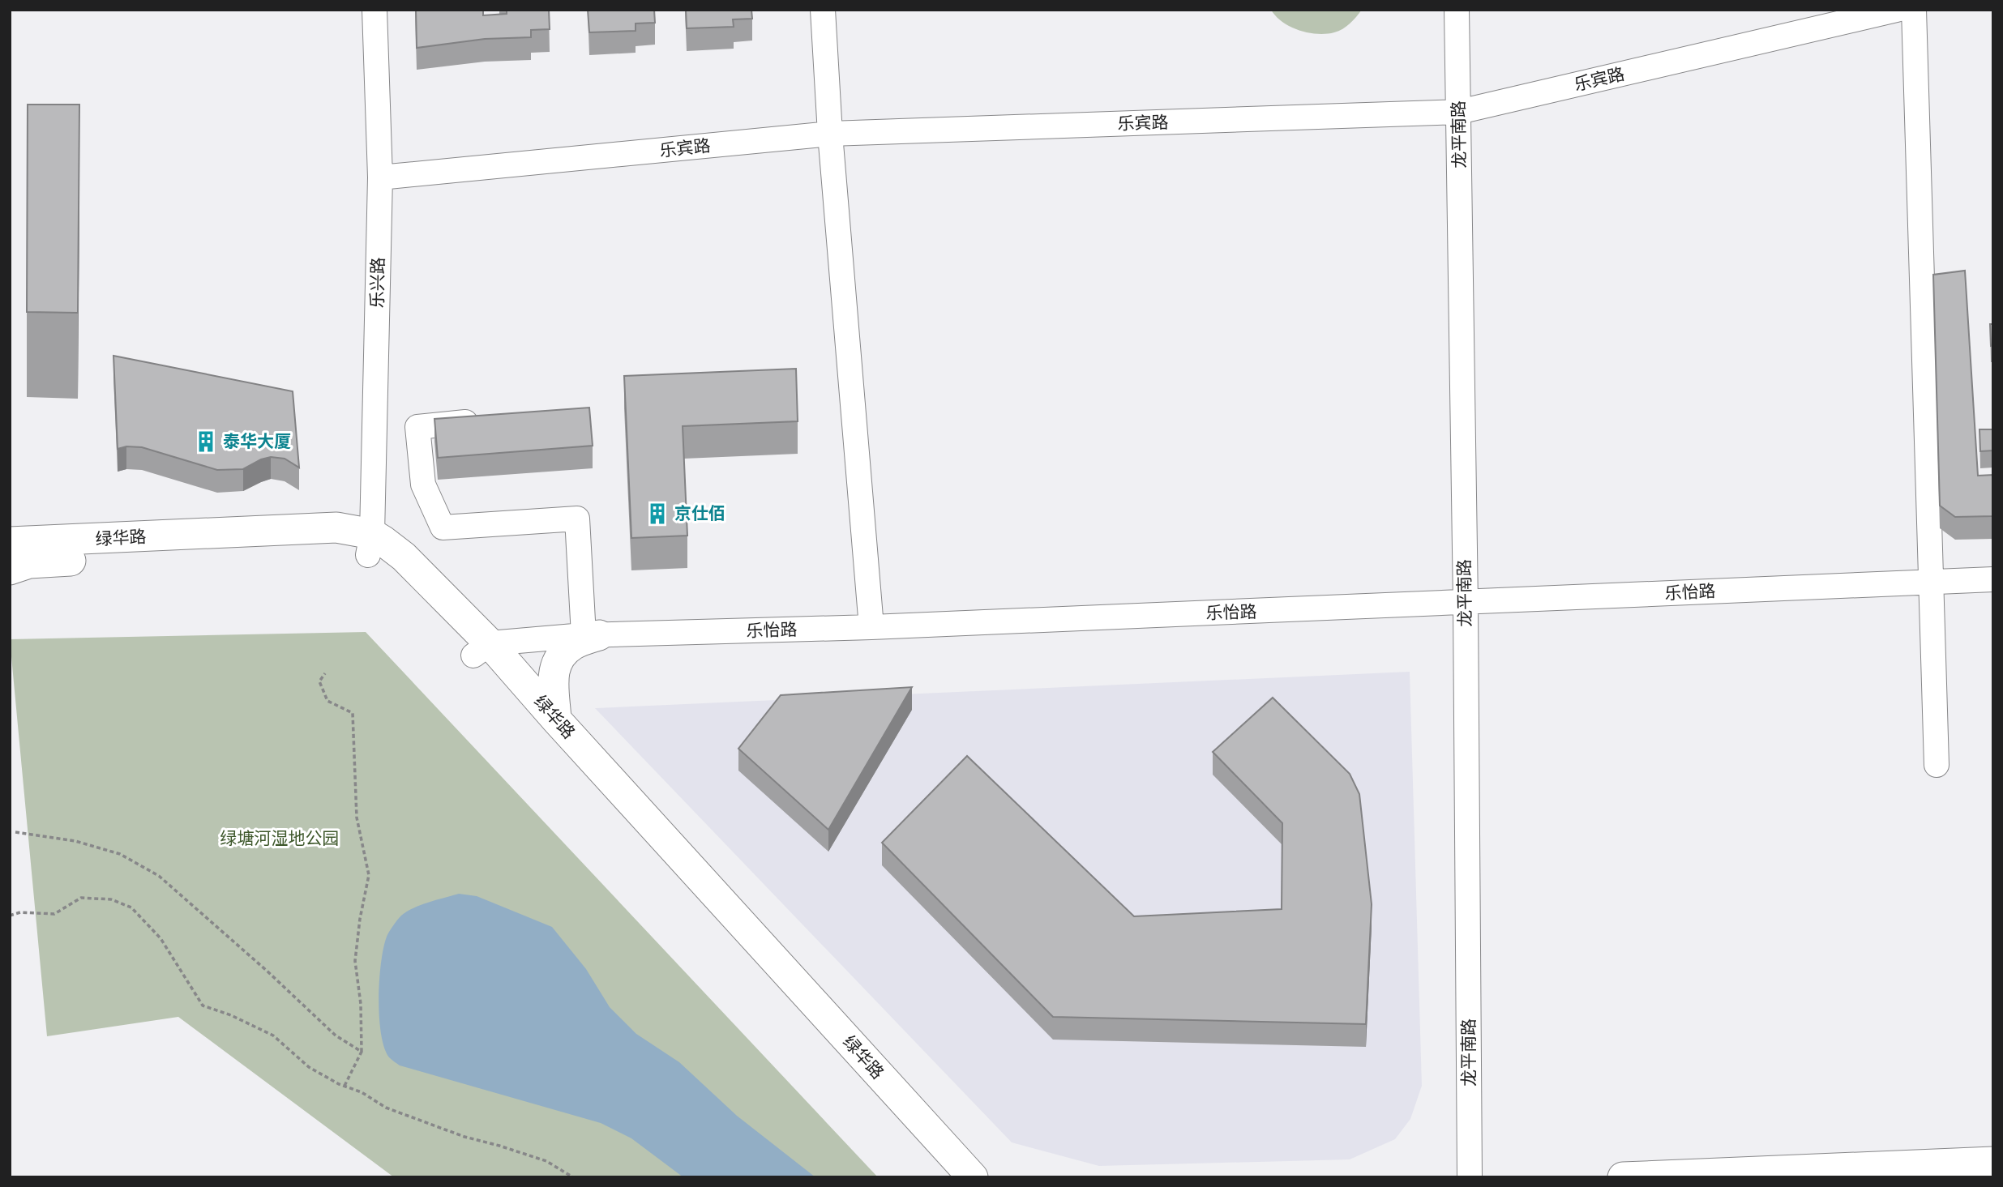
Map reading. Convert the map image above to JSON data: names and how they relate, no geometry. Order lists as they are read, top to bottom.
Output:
{
  "streets": {
    "main road": ["绿华路"],
    "street": [
      "乐宾路",
      "龙平南路",
      "乐兴路",
      "乐怡路"
    ]
  },
  "crossings": [
    ["乐宾路", "龙平南路"],
    ["乐宾路", "乐兴路"],
    ["龙平南路", "乐怡路"],
    ["乐兴路", "绿华路"],
    ["绿华路", "乐怡路"]
  ],
  "parks": ["绿塘河湿地公园"],
  "places": {
    "building": ["泰华大厦", "京仕佰"]
  }
}
